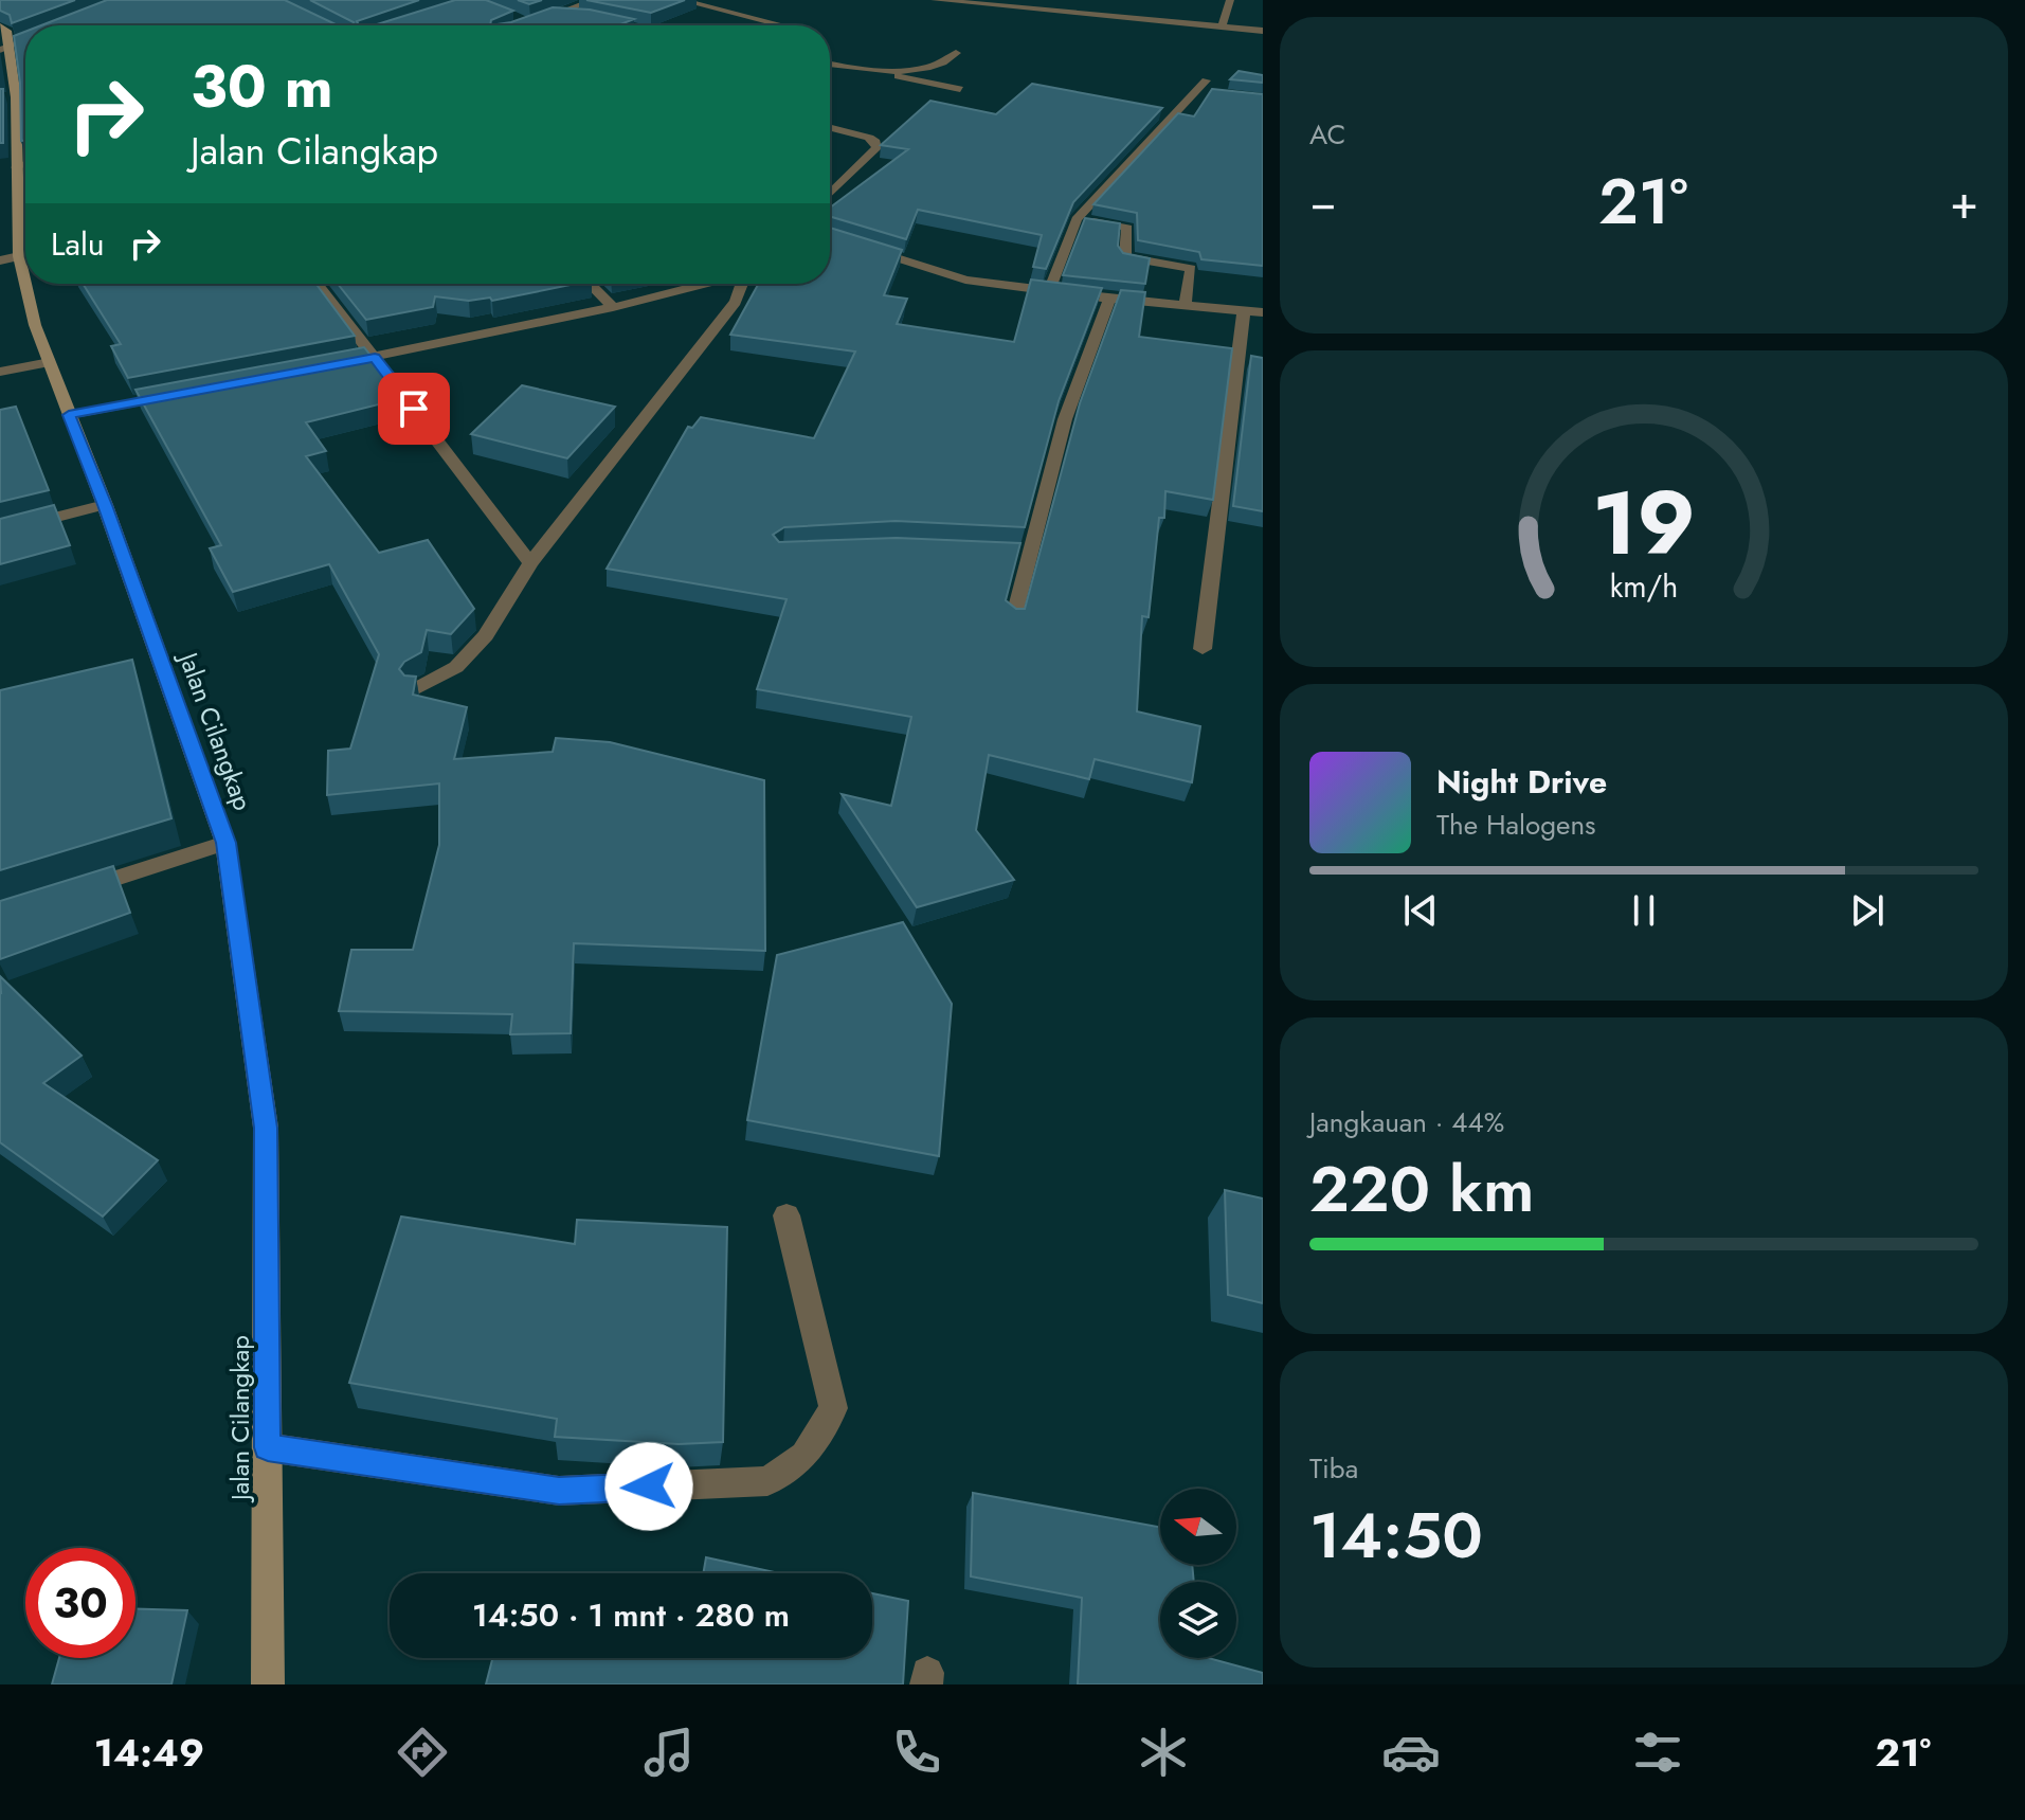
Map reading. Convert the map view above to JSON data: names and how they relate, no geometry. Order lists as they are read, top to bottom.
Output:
{
  "streets": {
    "street": ["Jalan Cilangkap"]
  },
  "north": "left",
  "page": {
    "tile": [
      "AC",
      ["Jangkauan · 44%", "220 km"],
      ["Tiba", "14:50"]
    ],
    "turn": ["30 m", "Jalan Cilangkap"],
    "heat": ["−", "21°", "+"],
    "then": "Lalu",
    "song": ["Night Drive", "The Halogens"],
    "limit": "30",
    "trip": "14:50 · 1 mnt · 280 m",
    "tabs": ["14:49", "21°"],
    "gauge": ["19", "km/h"]
  }
}
